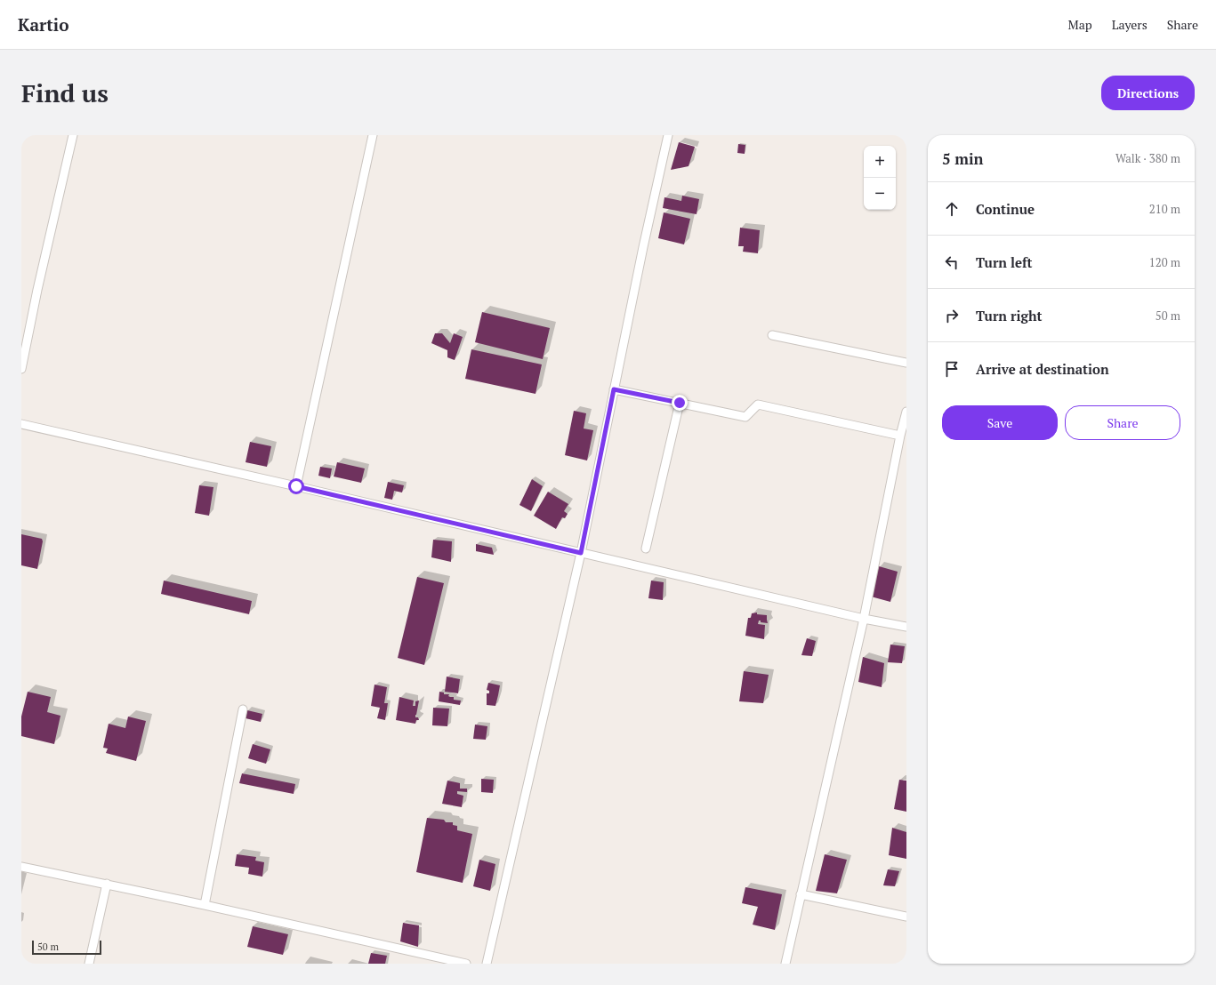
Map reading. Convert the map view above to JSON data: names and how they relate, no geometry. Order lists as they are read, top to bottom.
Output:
{
  "scale_bar": "50 m",
  "page": {
    "header": "Kartio",
    "nav": ["Map", "Layers", "Share"],
    "buttons": [
      "Directions",
      ["Save", "Share"]
    ],
    "title": "Find us",
    "heading": ["5 min", "Walk · 380 m"],
    "map_buttons": ["+", "−"],
    "list": [
      ["Continue", "210 m"],
      ["Turn left", "120 m"],
      ["Turn right", "50 m"],
      "Arrive at destination"
    ],
    "scale": "50 m"
  }
}
